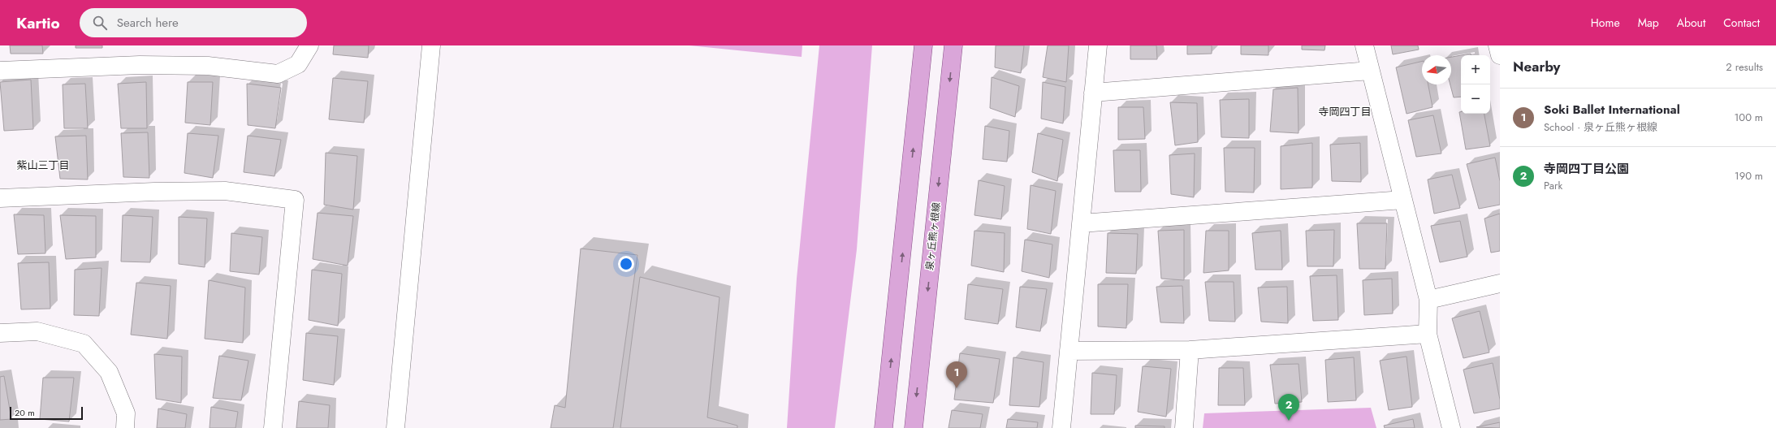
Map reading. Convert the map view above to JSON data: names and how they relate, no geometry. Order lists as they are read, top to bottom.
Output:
{
  "streets": {
    "main road": ["泉ヶ丘熊ヶ根線"]
  },
  "districts": ["寺岡四丁目", "紫山三丁目"],
  "scale_bar": "20 m",
  "north": "left",
  "page": {
    "header": "Kartio",
    "search": "Search here",
    "nav": [
      "Home",
      "Map",
      "About",
      "Contact"
    ],
    "heading": ["Nearby", "2 results"],
    "map_buttons": ["+", "−"],
    "list": [
      {
        "mark": "1",
        "name": "Soki Ballet International",
        "note": "School · 泉ヶ丘熊ヶ根線",
        "value": "100 m"
      },
      {
        "mark": "2",
        "name": "寺岡四丁目公園",
        "note": "Park",
        "value": "190 m"
      }
    ],
    "pins": ["1", "2"],
    "scale": "20 m"
  }
}
